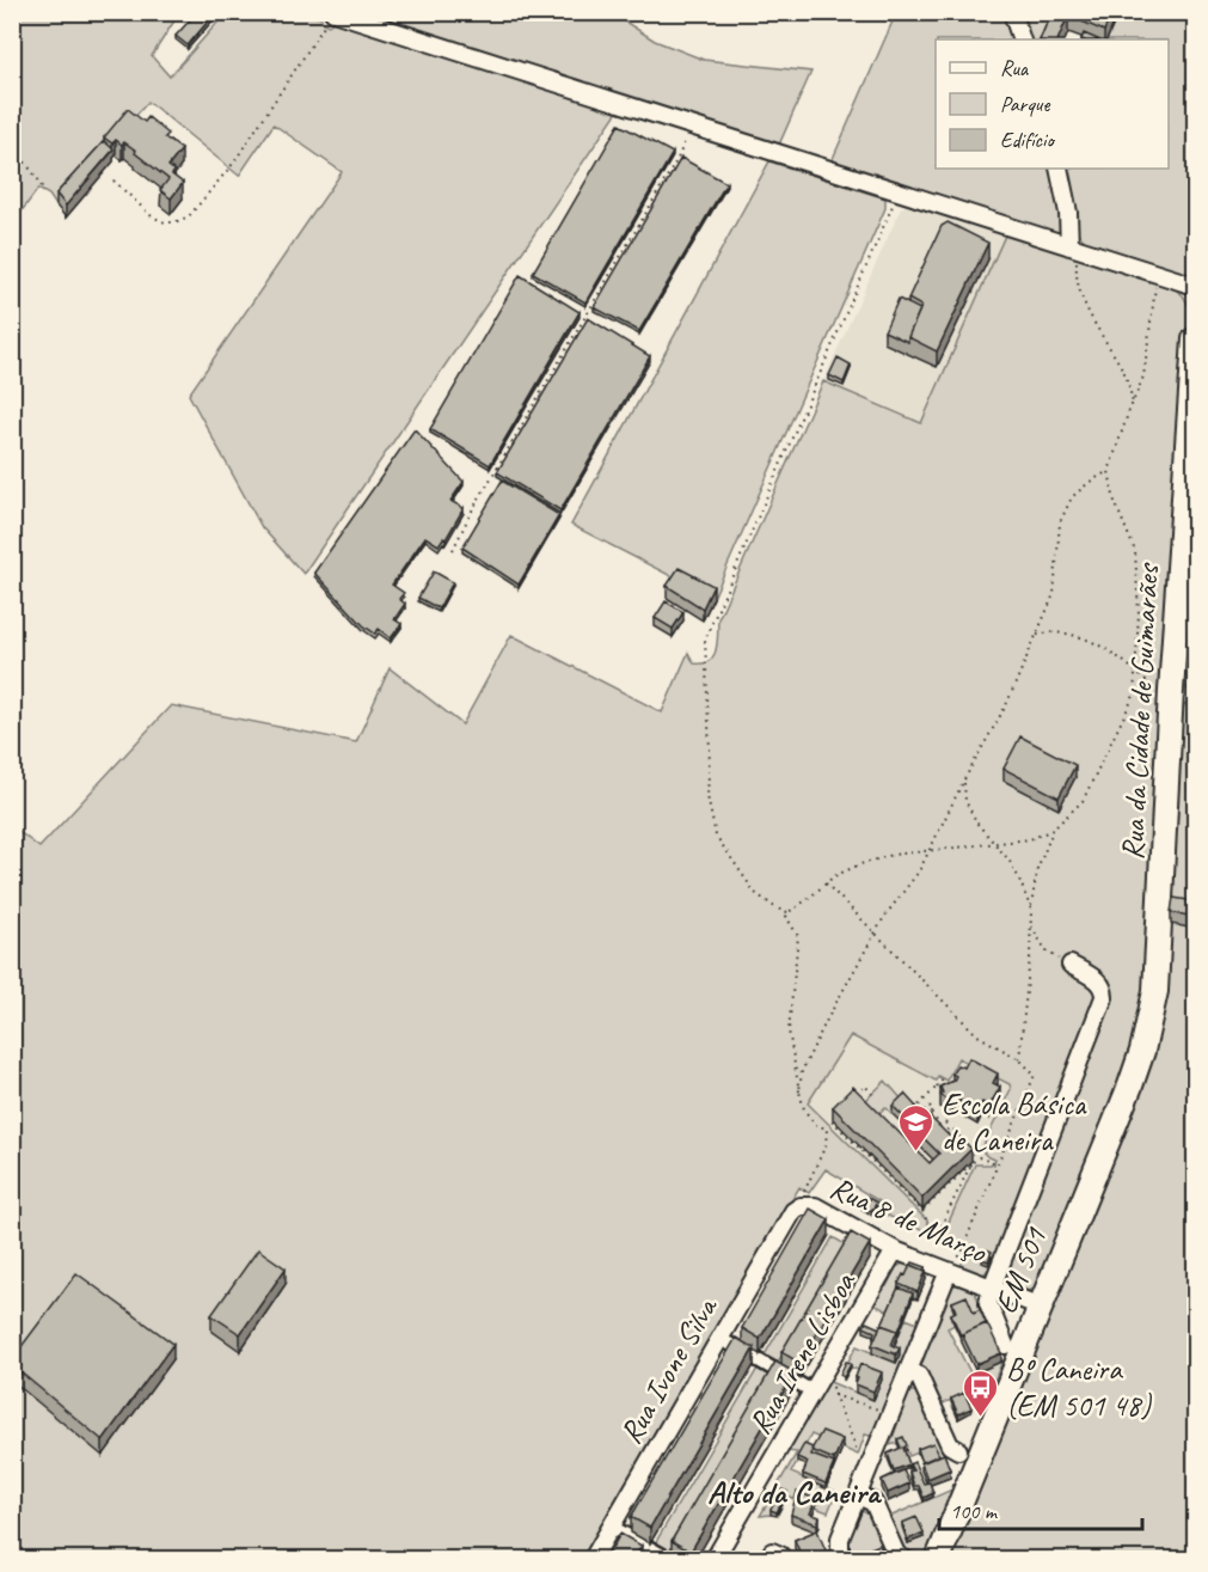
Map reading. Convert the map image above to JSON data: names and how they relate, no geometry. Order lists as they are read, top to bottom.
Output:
{
  "streets": {
    "main road": ["Rua da Cidade de Guimarães", "EM 501"],
    "street": ["Rua 8 de Março", "Rua Irene Lisboa", "Rua Ivone Silva"]
  },
  "crossings": [
    ["Rua da Cidade de Guimarães", "EM 501"],
    ["Rua 8 de Março", "EM 501"],
    ["Rua 8 de Março", "Rua Irene Lisboa"],
    ["Rua 8 de Março", "Rua Ivone Silva"]
  ],
  "districts": ["Alto da Caneira"],
  "places": {
    "school or university": ["Escola Básica de Caneira"],
    "bus stop": ["Bº Caneira (EM 501 48)"]
  },
  "legend": ["Rua", "Parque", "Edifício"],
  "scale_bar": "100 m"
}
